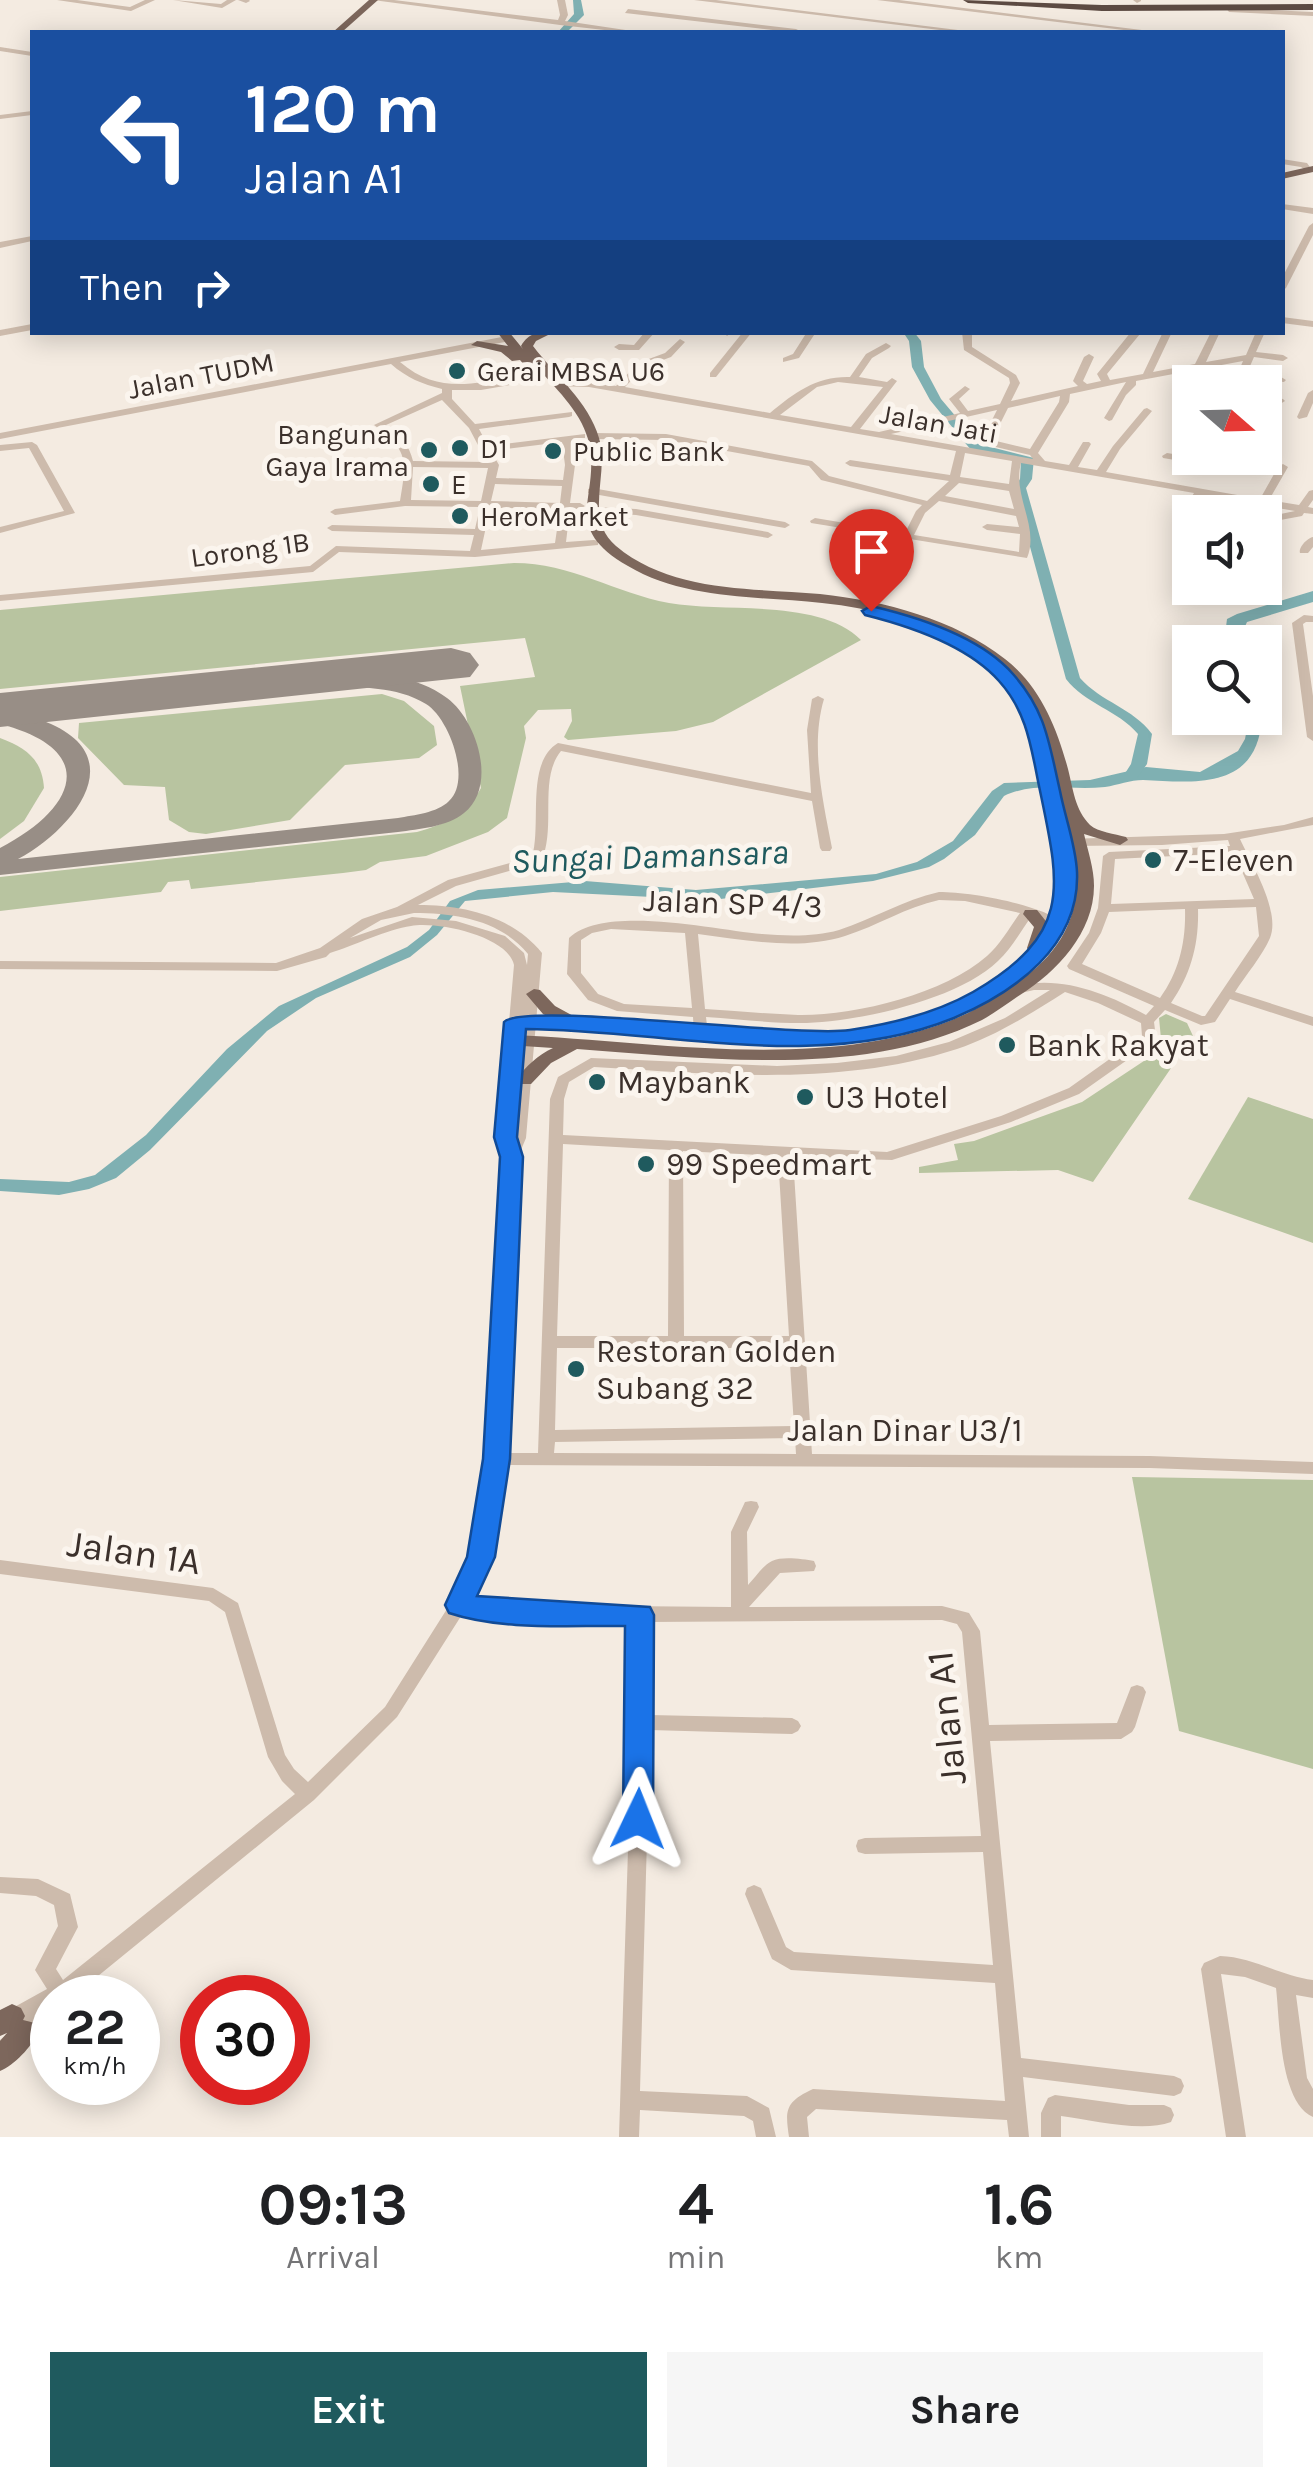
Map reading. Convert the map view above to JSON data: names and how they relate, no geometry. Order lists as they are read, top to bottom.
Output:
{
  "streets": {
    "street": [
      "Jalan TUDM",
      "Jalan Jati",
      "Lorong 1B",
      "Jalan SP 4/3",
      "Jalan Dinar U3/1",
      "Jalan 1A",
      "Jalan A1"
    ]
  },
  "water": ["Sungai Damansara"],
  "places": [
    "Gerai MBSA U6",
    "D1",
    "Bangunan Gaya Irama",
    "Public Bank",
    "E",
    "HeroMarket",
    "7-Eleven",
    "Bank Rakyat",
    "Maybank",
    "U3 Hotel",
    "99 Speedmart",
    "Restoran Golden Subang 32"
  ],
  "north": "right",
  "page": {
    "turn": ["120 m", "Jalan A1"],
    "then": "Then",
    "speed": "22 km/h",
    "limit": "30",
    "eta": [
      "09:13",
      "Arrival",
      "4",
      "min",
      "1.6",
      "km"
    ],
    "buttons": ["Exit", "Share"]
  }
}
